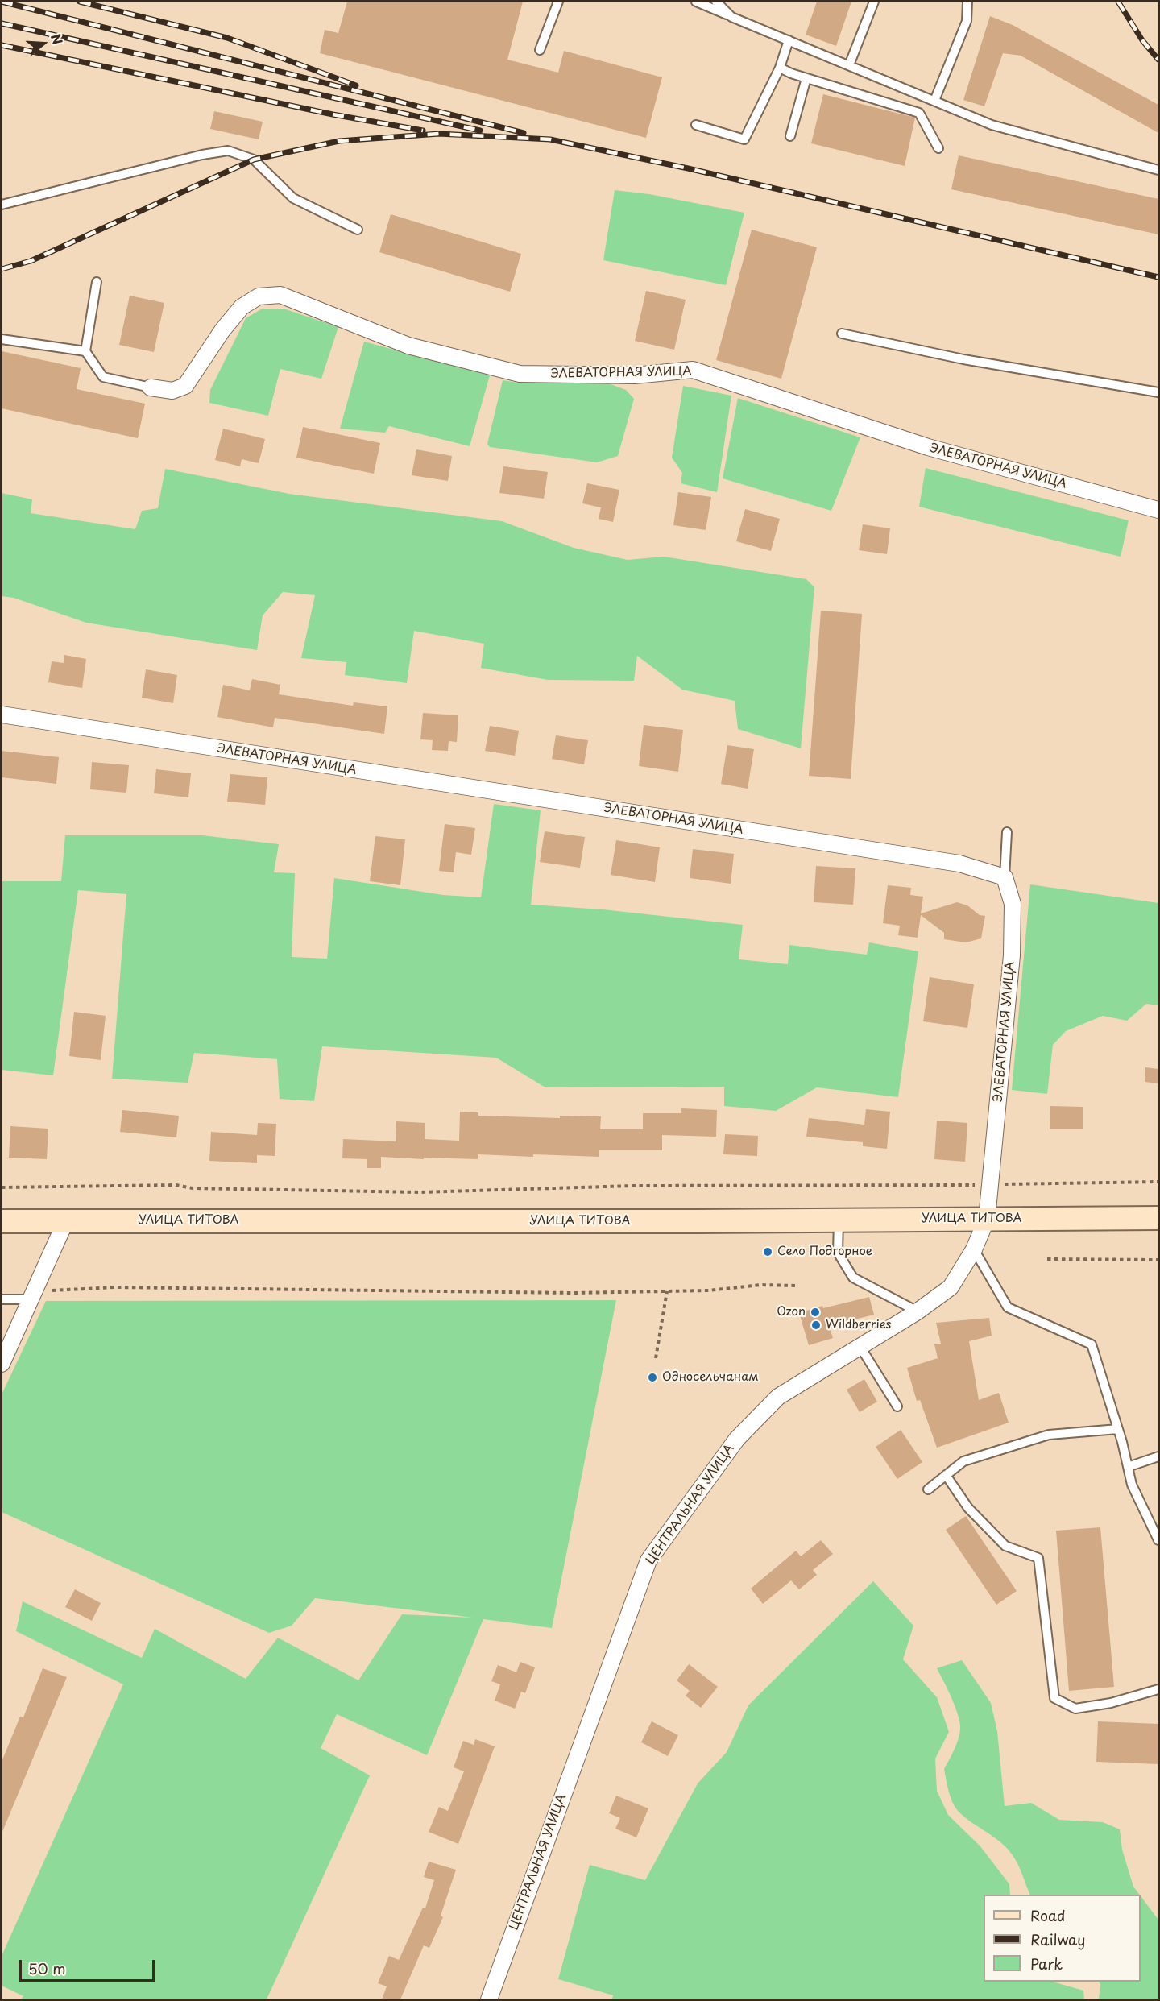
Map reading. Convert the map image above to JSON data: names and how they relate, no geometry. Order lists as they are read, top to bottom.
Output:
{
  "streets": {
    "main road": ["УЛИЦА ТИТОВА"],
    "street": ["ЭЛЕВАТОРНАЯ УЛИЦА", "ЦЕНТРАЛЬНАЯ УЛИЦА"]
  },
  "crossings": [
    ["ЭЛЕВАТОРНАЯ УЛИЦА", "УЛИЦА ТИТОВА"],
    ["ЭЛЕВАТОРНАЯ УЛИЦА", "ЦЕНТРАЛЬНАЯ УЛИЦА"],
    ["УЛИЦА ТИТОВА", "ЦЕНТРАЛЬНАЯ УЛИЦА"]
  ],
  "places": [
    "Село Подгорное",
    "Ozon",
    "Wildberries",
    "Односельчанам"
  ],
  "legend": ["Road", "Railway", "Park"],
  "scale_bar": "50 m",
  "north": "right"
}
